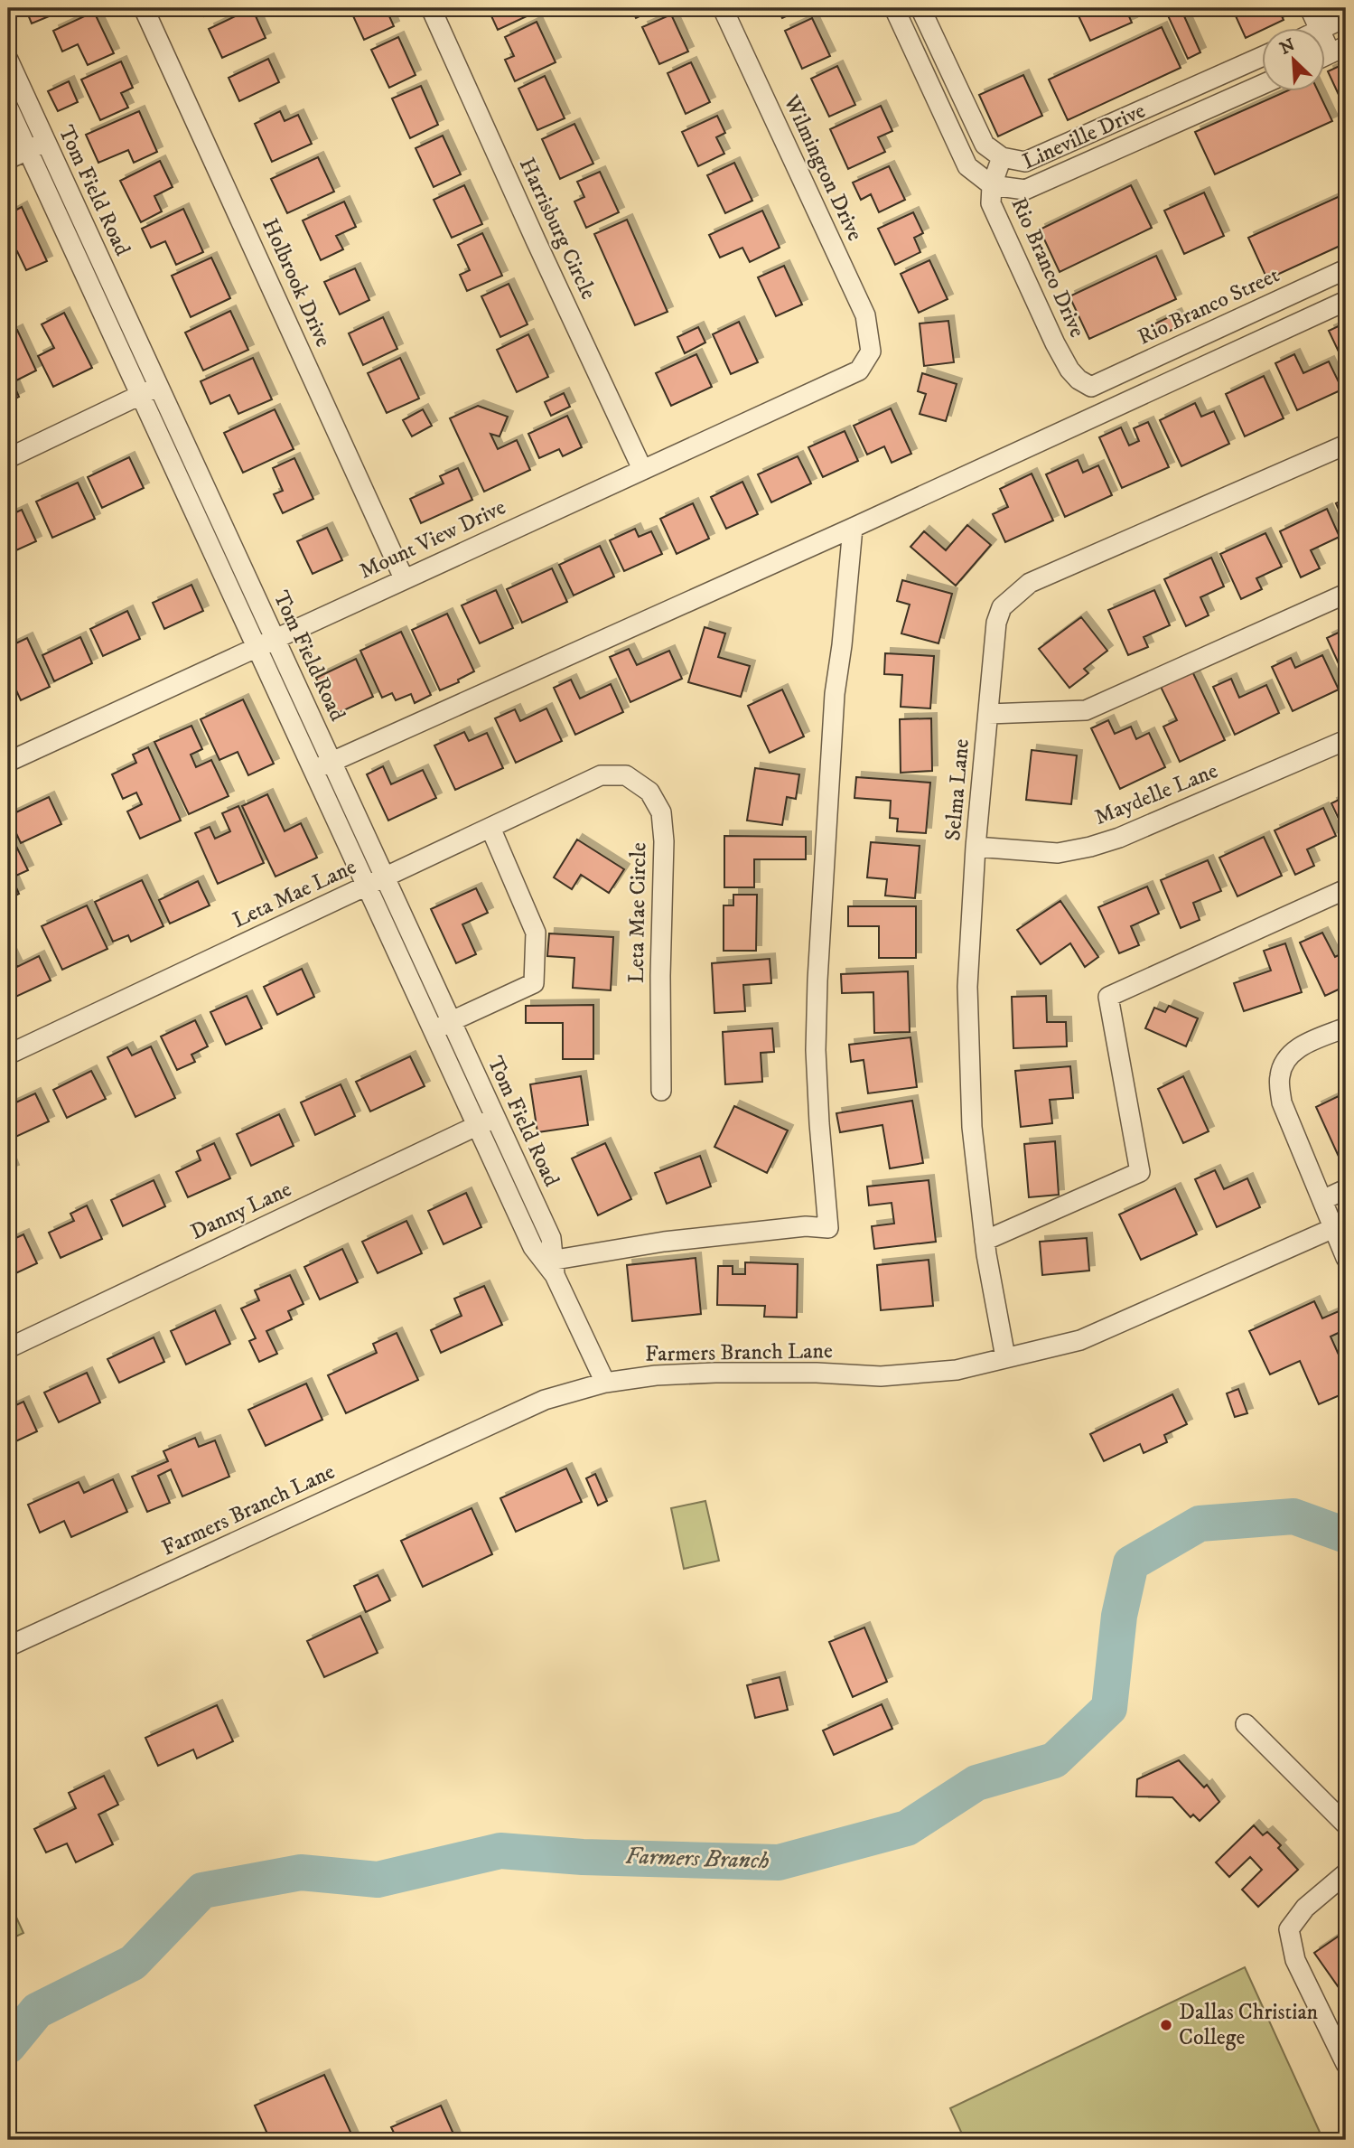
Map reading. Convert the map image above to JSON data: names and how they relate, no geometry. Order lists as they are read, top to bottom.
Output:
{
  "streets": {
    "street": [
      "Lineville Drive",
      "Wilmington Drive",
      "Tom Field Road",
      "Harrisburg Circle",
      "Rio Branco Drive",
      "Holbrook Drive",
      "Rio Branco Street",
      "Mount View Drive",
      "Selma Lane",
      "Maydelle Lane",
      "Leta Mae Lane",
      "Leta Mae Circle",
      "Danny Lane",
      "Farmers Branch Lane"
    ]
  },
  "crossings": [
    ["Lineville Drive", "Rio Branco Drive"],
    ["Wilmington Drive", "Mount View Drive"],
    ["Tom Field Road", "Mount View Drive"],
    ["Tom Field Road", "Leta Mae Lane"],
    ["Tom Field Road", "Danny Lane"],
    ["Tom Field Road", "Farmers Branch Lane"],
    ["Harrisburg Circle", "Mount View Drive"],
    ["Rio Branco Drive", "Rio Branco Street"],
    ["Holbrook Drive", "Mount View Drive"],
    ["Selma Lane", "Maydelle Lane"],
    ["Selma Lane", "Farmers Branch Lane"],
    ["Leta Mae Lane", "Leta Mae Circle"]
  ],
  "water": ["Farmers Branch"],
  "places": ["Dallas Christian College"],
  "north": "top left"
}
